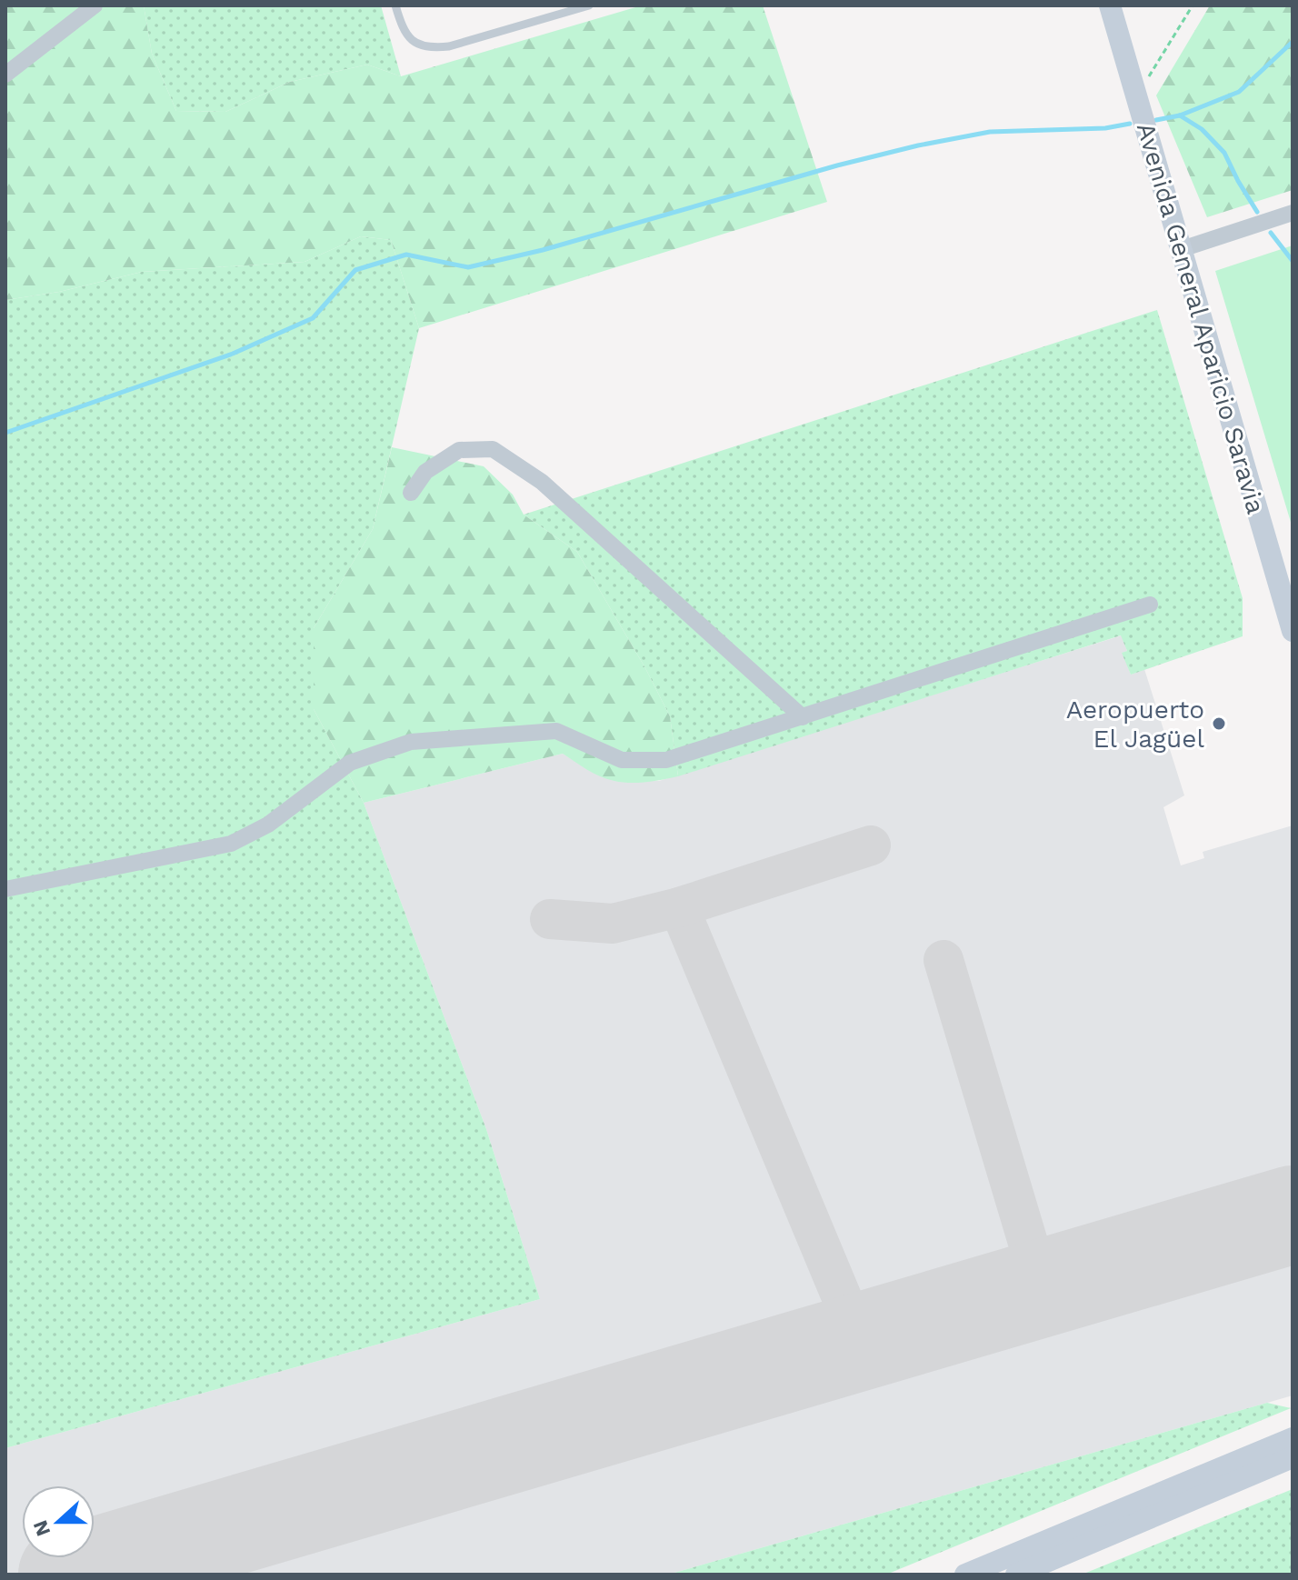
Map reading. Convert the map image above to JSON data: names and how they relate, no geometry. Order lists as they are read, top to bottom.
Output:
{
  "streets": {
    "main road": ["Avenida General Aparicio Saravia"]
  },
  "places": ["Aeropuerto El Jagüel"],
  "north": "left"
}
